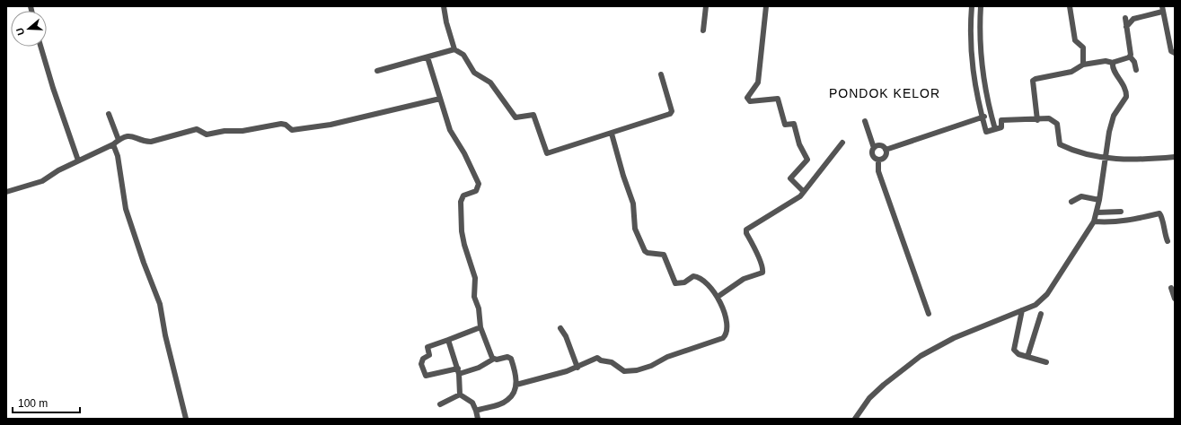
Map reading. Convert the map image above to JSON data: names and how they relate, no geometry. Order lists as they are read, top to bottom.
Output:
{
  "districts": ["PONDOK KELOR"],
  "scale_bar": "100 m",
  "north": "left"
}
